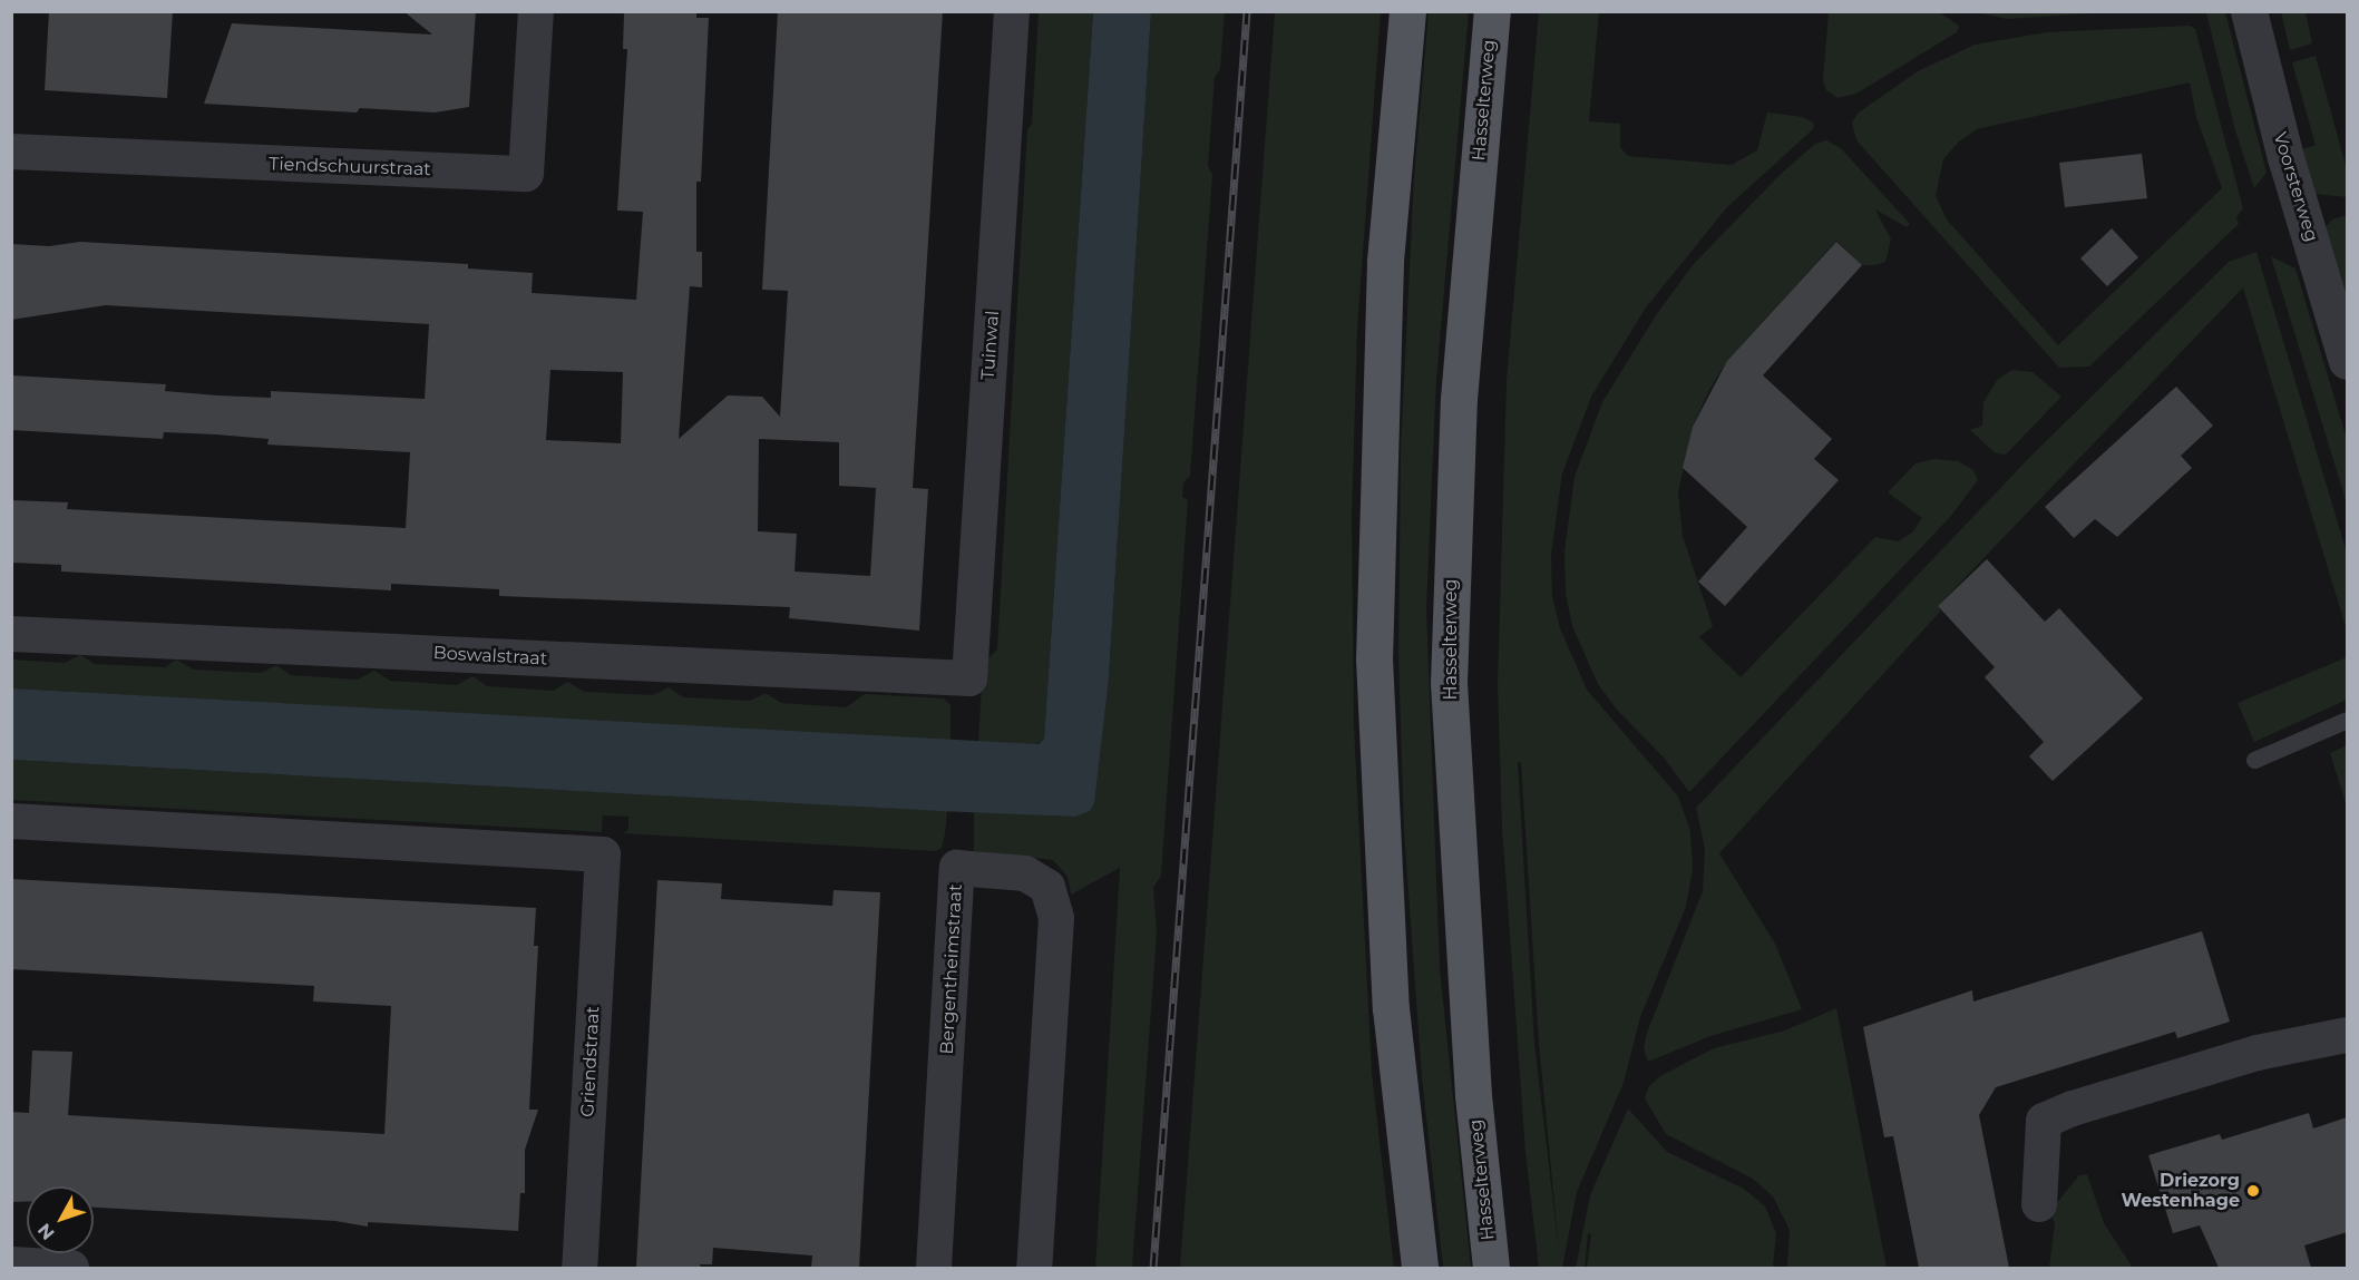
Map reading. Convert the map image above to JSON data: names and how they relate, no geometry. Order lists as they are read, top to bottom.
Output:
{
  "streets": {
    "main road": ["Hasselterweg"],
    "street": [
      "Tiendschuurstraat",
      "Voorsterweg",
      "Tuinwal",
      "Boswalstraat",
      "Bergentheimstraat",
      "Griendstraat"
    ]
  },
  "crossings": [
    ["Tuinwal", "Boswalstraat"]
  ],
  "places": ["Driezorg Westenhage"],
  "north": "bottom left"
}
